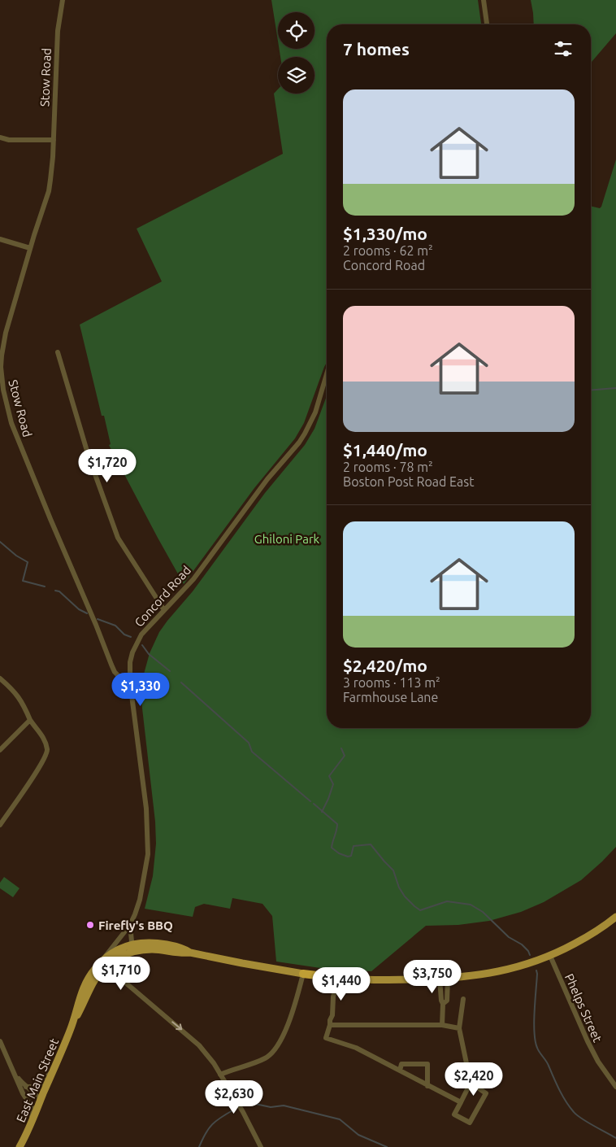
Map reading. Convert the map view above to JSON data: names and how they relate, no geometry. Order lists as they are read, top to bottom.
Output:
{
  "streets": {
    "main road": ["East Main Street"],
    "street": ["Stow Road", "Concord Road", "Phelps Street"]
  },
  "crossings": [
    ["Stow Road", "Concord Road"],
    ["Concord Road", "East Main Street"]
  ],
  "parks": ["Ghiloni Park"],
  "places": ["Firefly's BBQ"],
  "page": {
    "heading": "7 homes",
    "list": [
      {
        "name": "$1,330/mo",
        "note": "2 rooms · 62 m² · Concord Road"
      },
      {
        "name": "$1,440/mo",
        "note": "2 rooms · 78 m² · Boston Post Road East"
      },
      {
        "name": "$2,420/mo",
        "note": "3 rooms · 113 m² · Farmhouse Lane"
      }
    ],
    "price": [
      "$1,720",
      "$1,330",
      "$1,710",
      "$3,750",
      "$1,440",
      "$2,420",
      "$2,630"
    ]
  }
}
